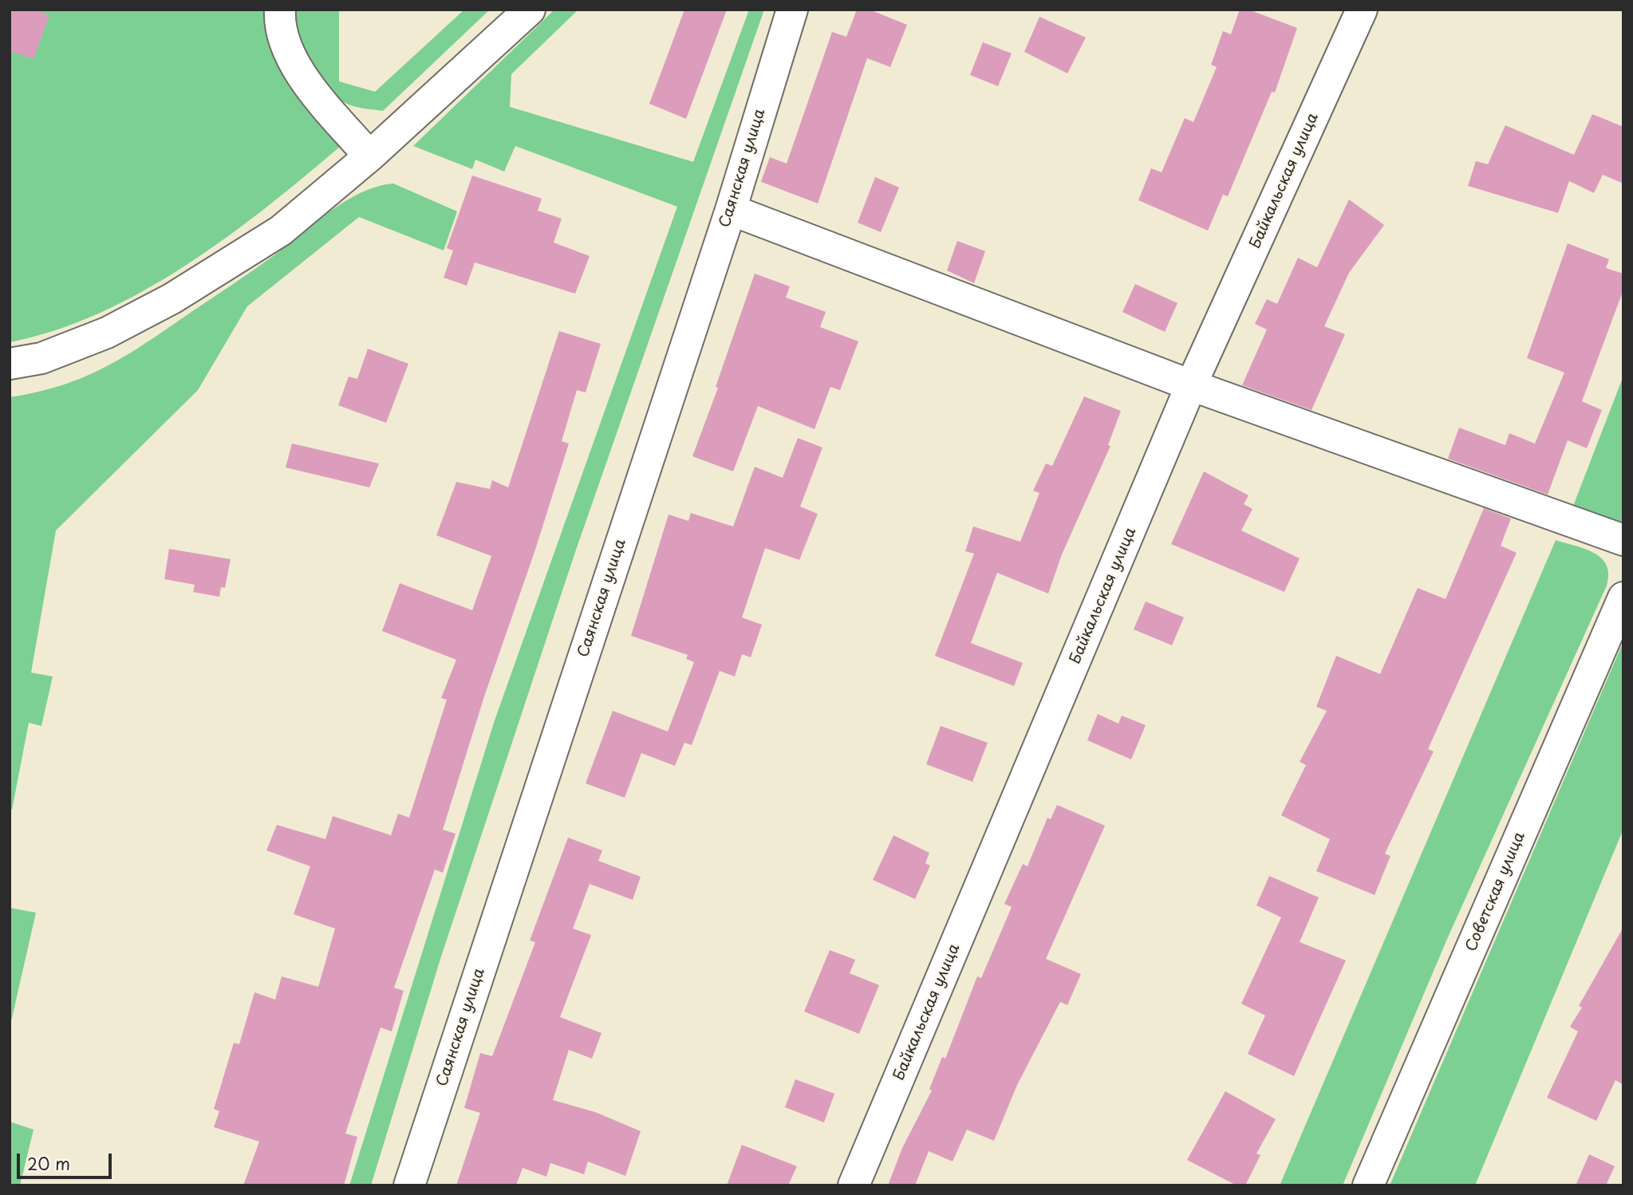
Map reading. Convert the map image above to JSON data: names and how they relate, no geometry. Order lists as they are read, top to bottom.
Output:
{
  "streets": {
    "street": ["Саянская улица", "Байкальская улица", "Советская улица"]
  },
  "scale_bar": "20 m"
}
